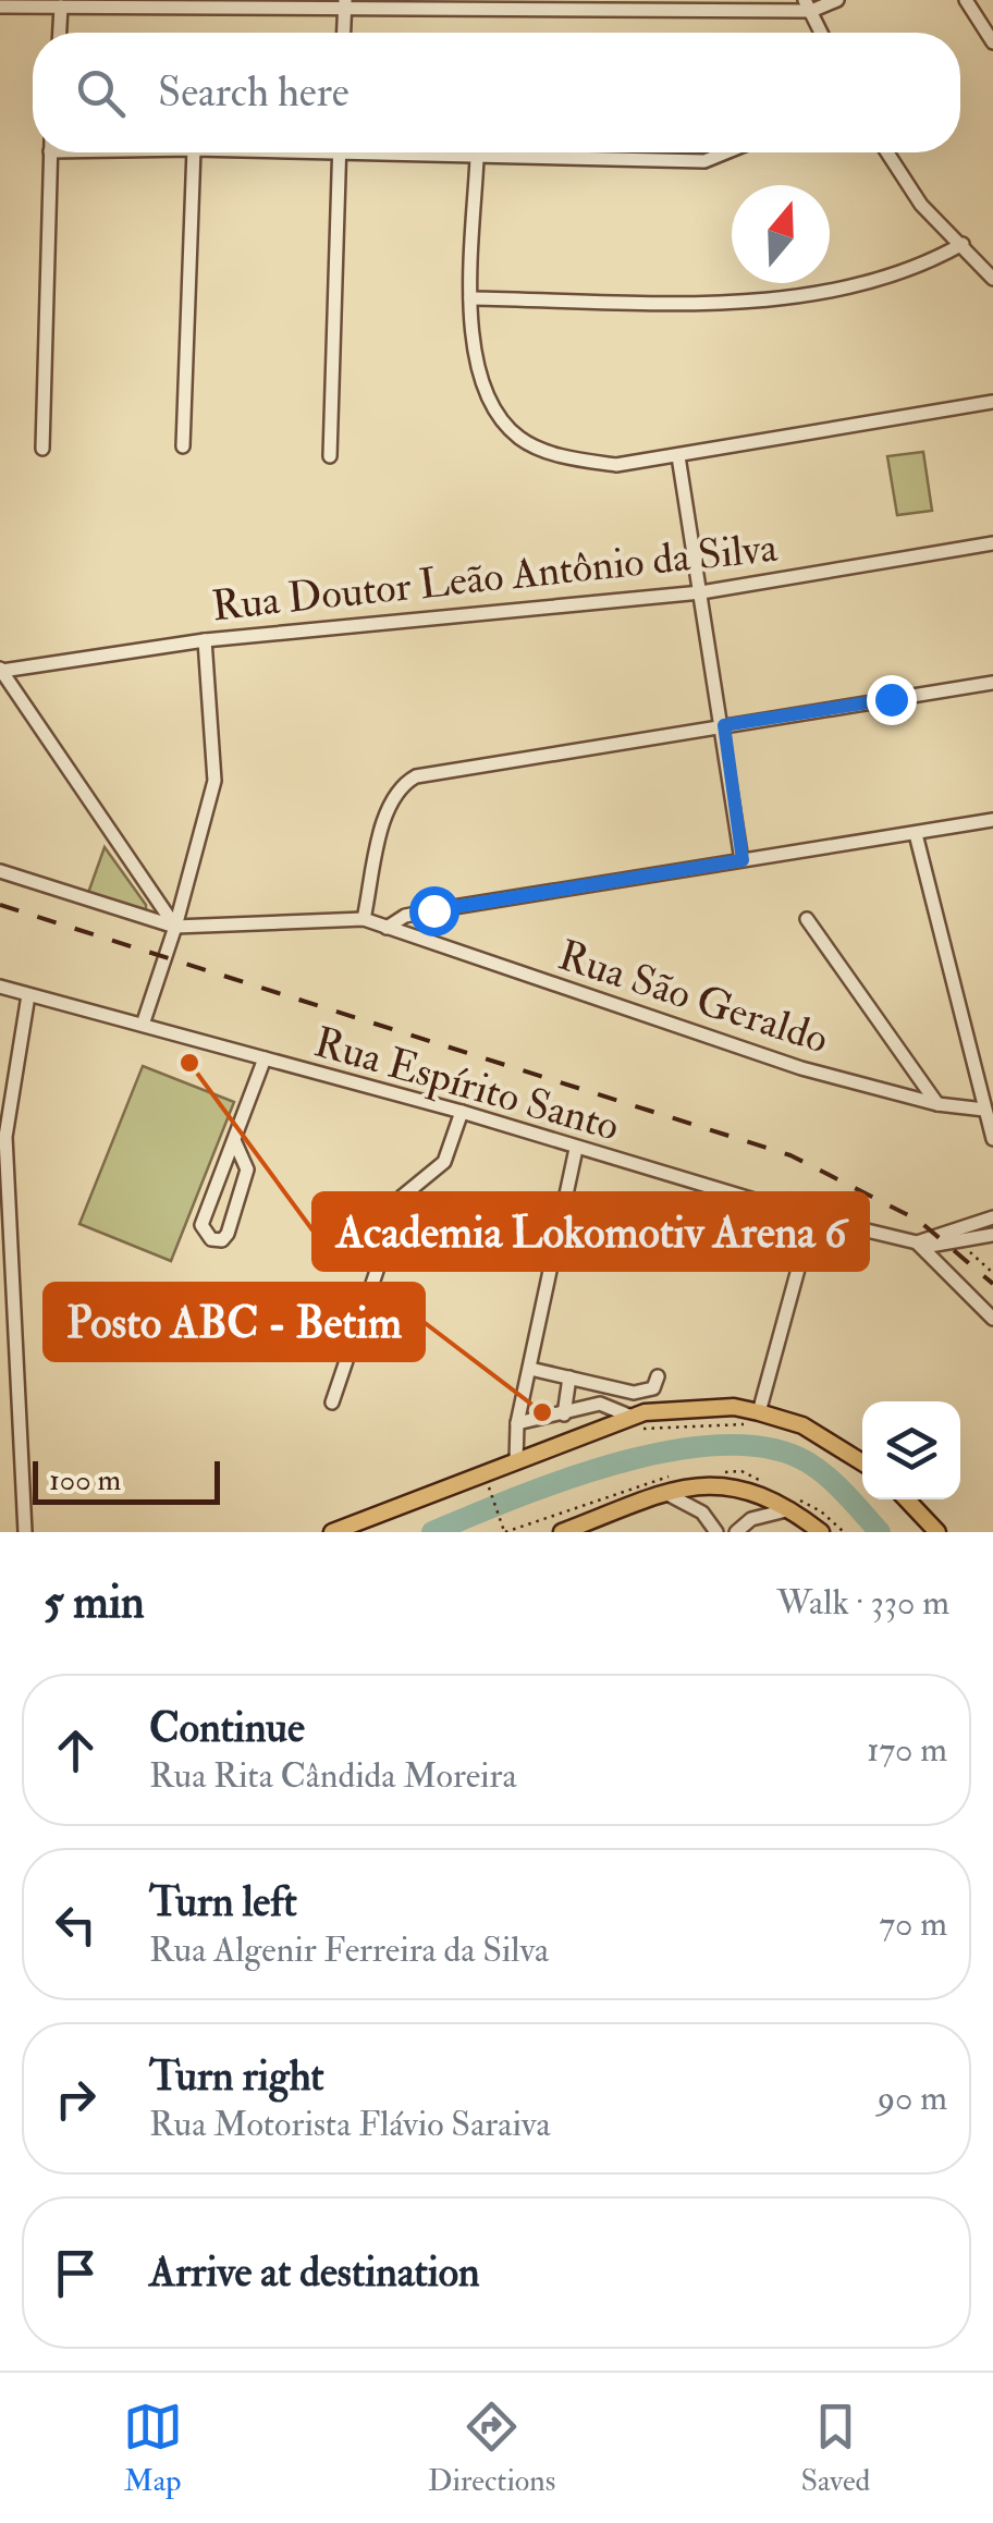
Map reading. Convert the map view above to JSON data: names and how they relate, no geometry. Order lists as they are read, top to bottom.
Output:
{
  "streets": {
    "street": ["Rua Doutor Leão Antônio da Silva", "Rua São Geraldo", "Rua Espírito Santo"]
  },
  "places": ["Academia Lokomotiv Arena 6", "Posto ABC - Betim"],
  "scale_bar": "100 m",
  "north": "top",
  "page": {
    "search": "Search here",
    "scale": "100 m",
    "heading": ["5 min", "Walk · 330 m"],
    "list": [
      ["Continue", "Rua Rita Cândida Moreira", "170 m"],
      ["Turn left", "Rua Algenir Ferreira da Silva", "70 m"],
      ["Turn right", "Rua Motorista Flávio Saraiva", "90 m"],
      "Arrive at destination"
    ],
    "nav": ["Map", "Directions", "Saved"]
  }
}
